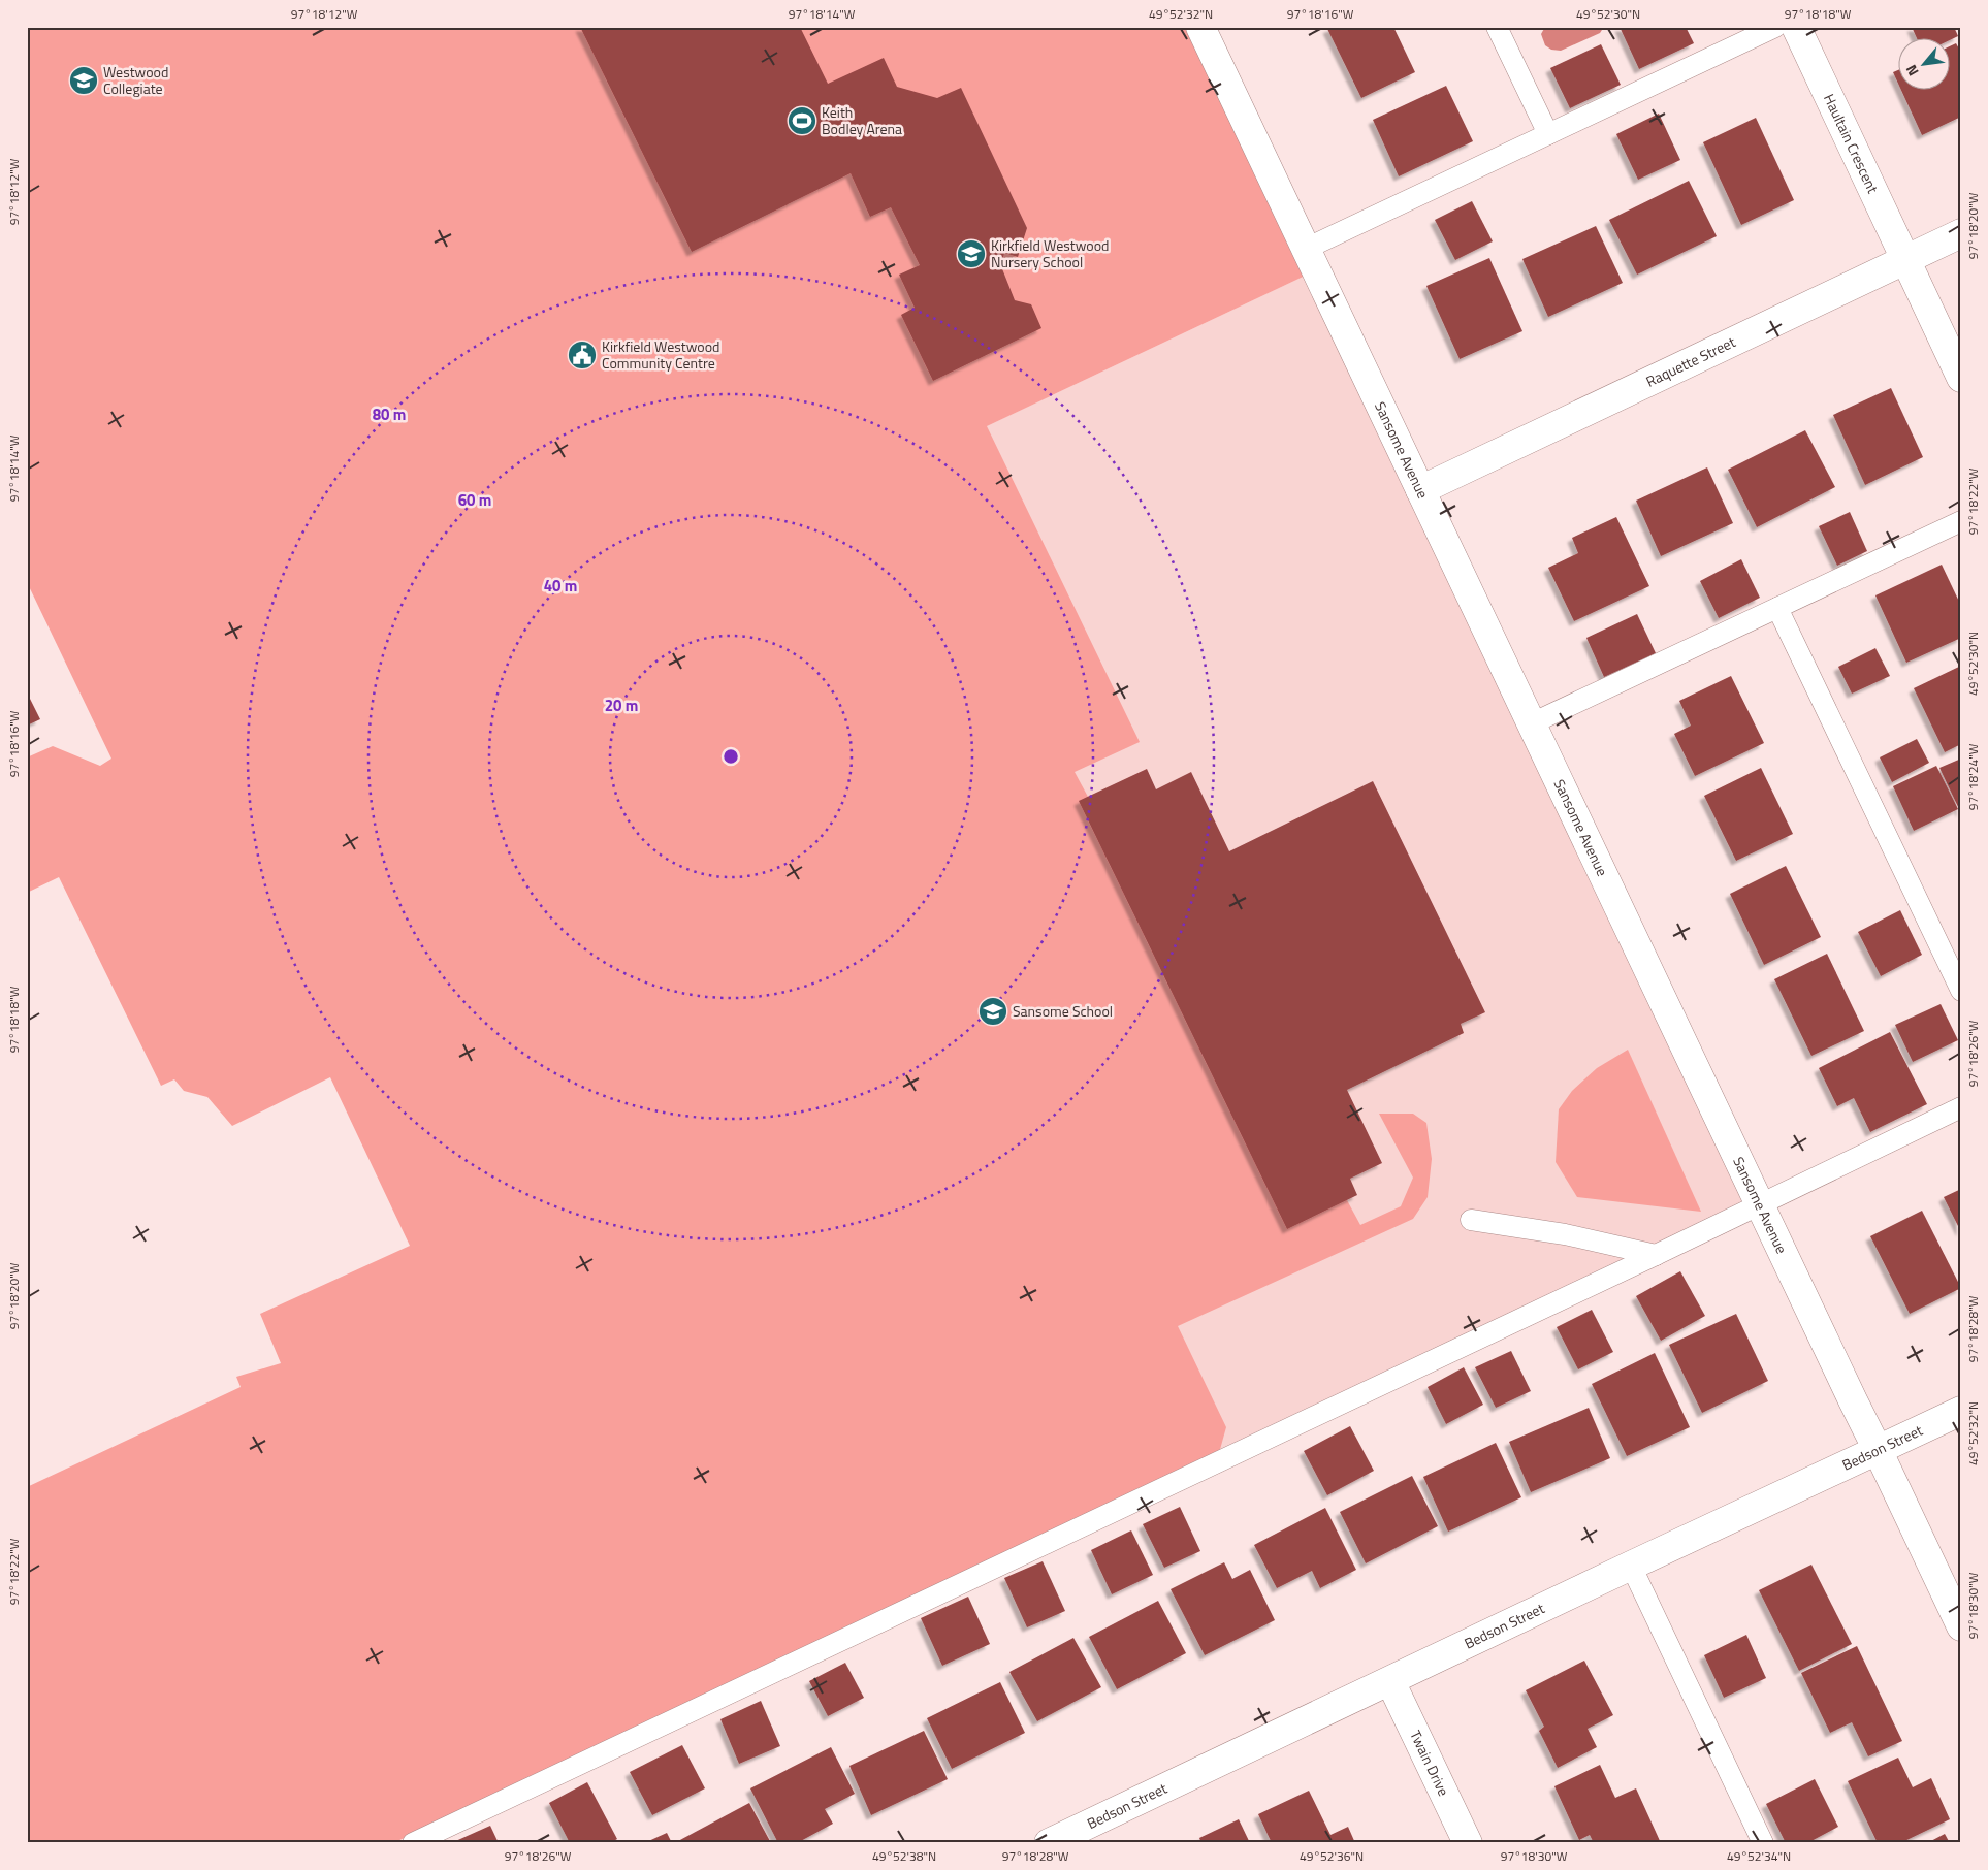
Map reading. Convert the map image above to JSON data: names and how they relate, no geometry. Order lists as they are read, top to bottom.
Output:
{
  "streets": {
    "street": [
      "Haultain Crescent",
      "Raquette Street",
      "Sansome Avenue",
      "Bedson Street",
      "Twain Drive"
    ]
  },
  "crossings": [
    ["Haultain Crescent", "Raquette Street"],
    ["Raquette Street", "Sansome Avenue"],
    ["Sansome Avenue", "Bedson Street"],
    ["Bedson Street", "Twain Drive"]
  ],
  "places": {
    "school or university": ["Westwood Collegiate", "Kirkfield Westwood Nursery School", "Sansome School"],
    "sports": ["Keith Bodley Arena"],
    "public building": ["Kirkfield Westwood Community Centre"]
  },
  "north": "bottom left",
  "coordinates": [
    "97°18'12\"W",
    "97°18'14\"W",
    "49°52'32\"N",
    "97°18'16\"W",
    "49°52'30\"N",
    "97°18'18\"W",
    "97°18'20\"W",
    "97°18'22\"W",
    "97°18'24\"W",
    "97°18'26\"W",
    "97°18'28\"W",
    "97°18'30\"W",
    "49°52'38\"N",
    "49°52'36\"N",
    "49°52'34\"N"
  ],
  "rings": [
    "80 m",
    "60 m",
    "40 m",
    "20 m"
  ]
}
